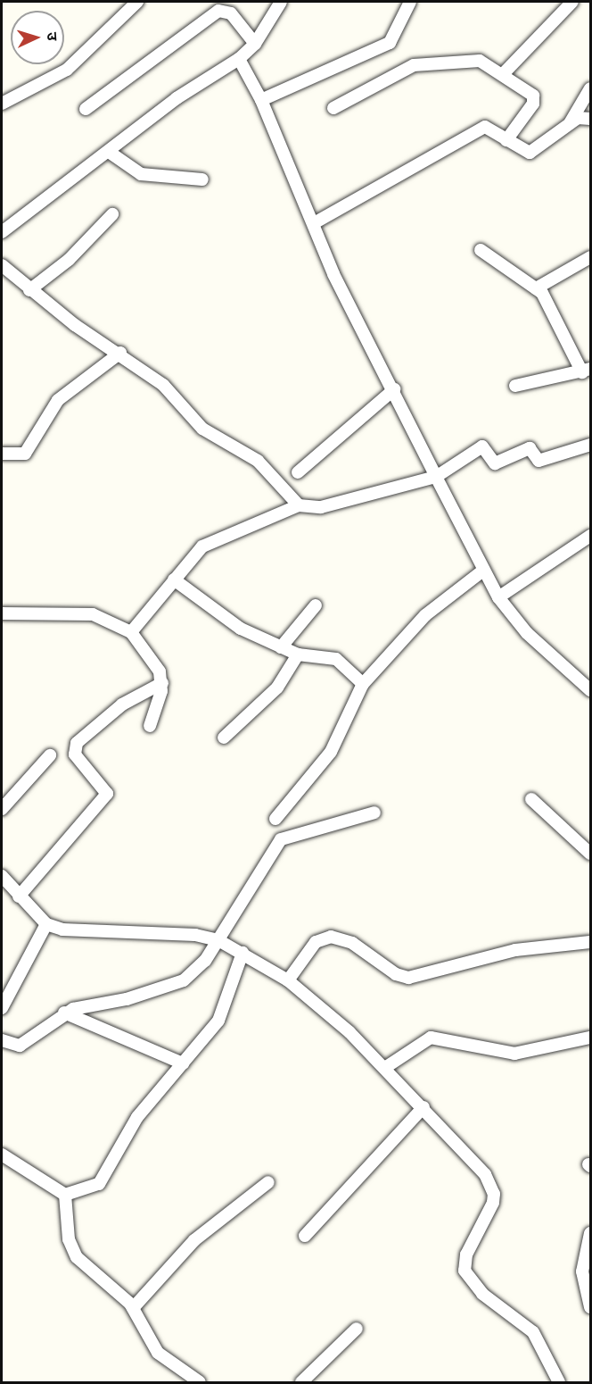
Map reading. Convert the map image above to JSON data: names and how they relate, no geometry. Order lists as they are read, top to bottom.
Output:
{
  "north": "right"
}
